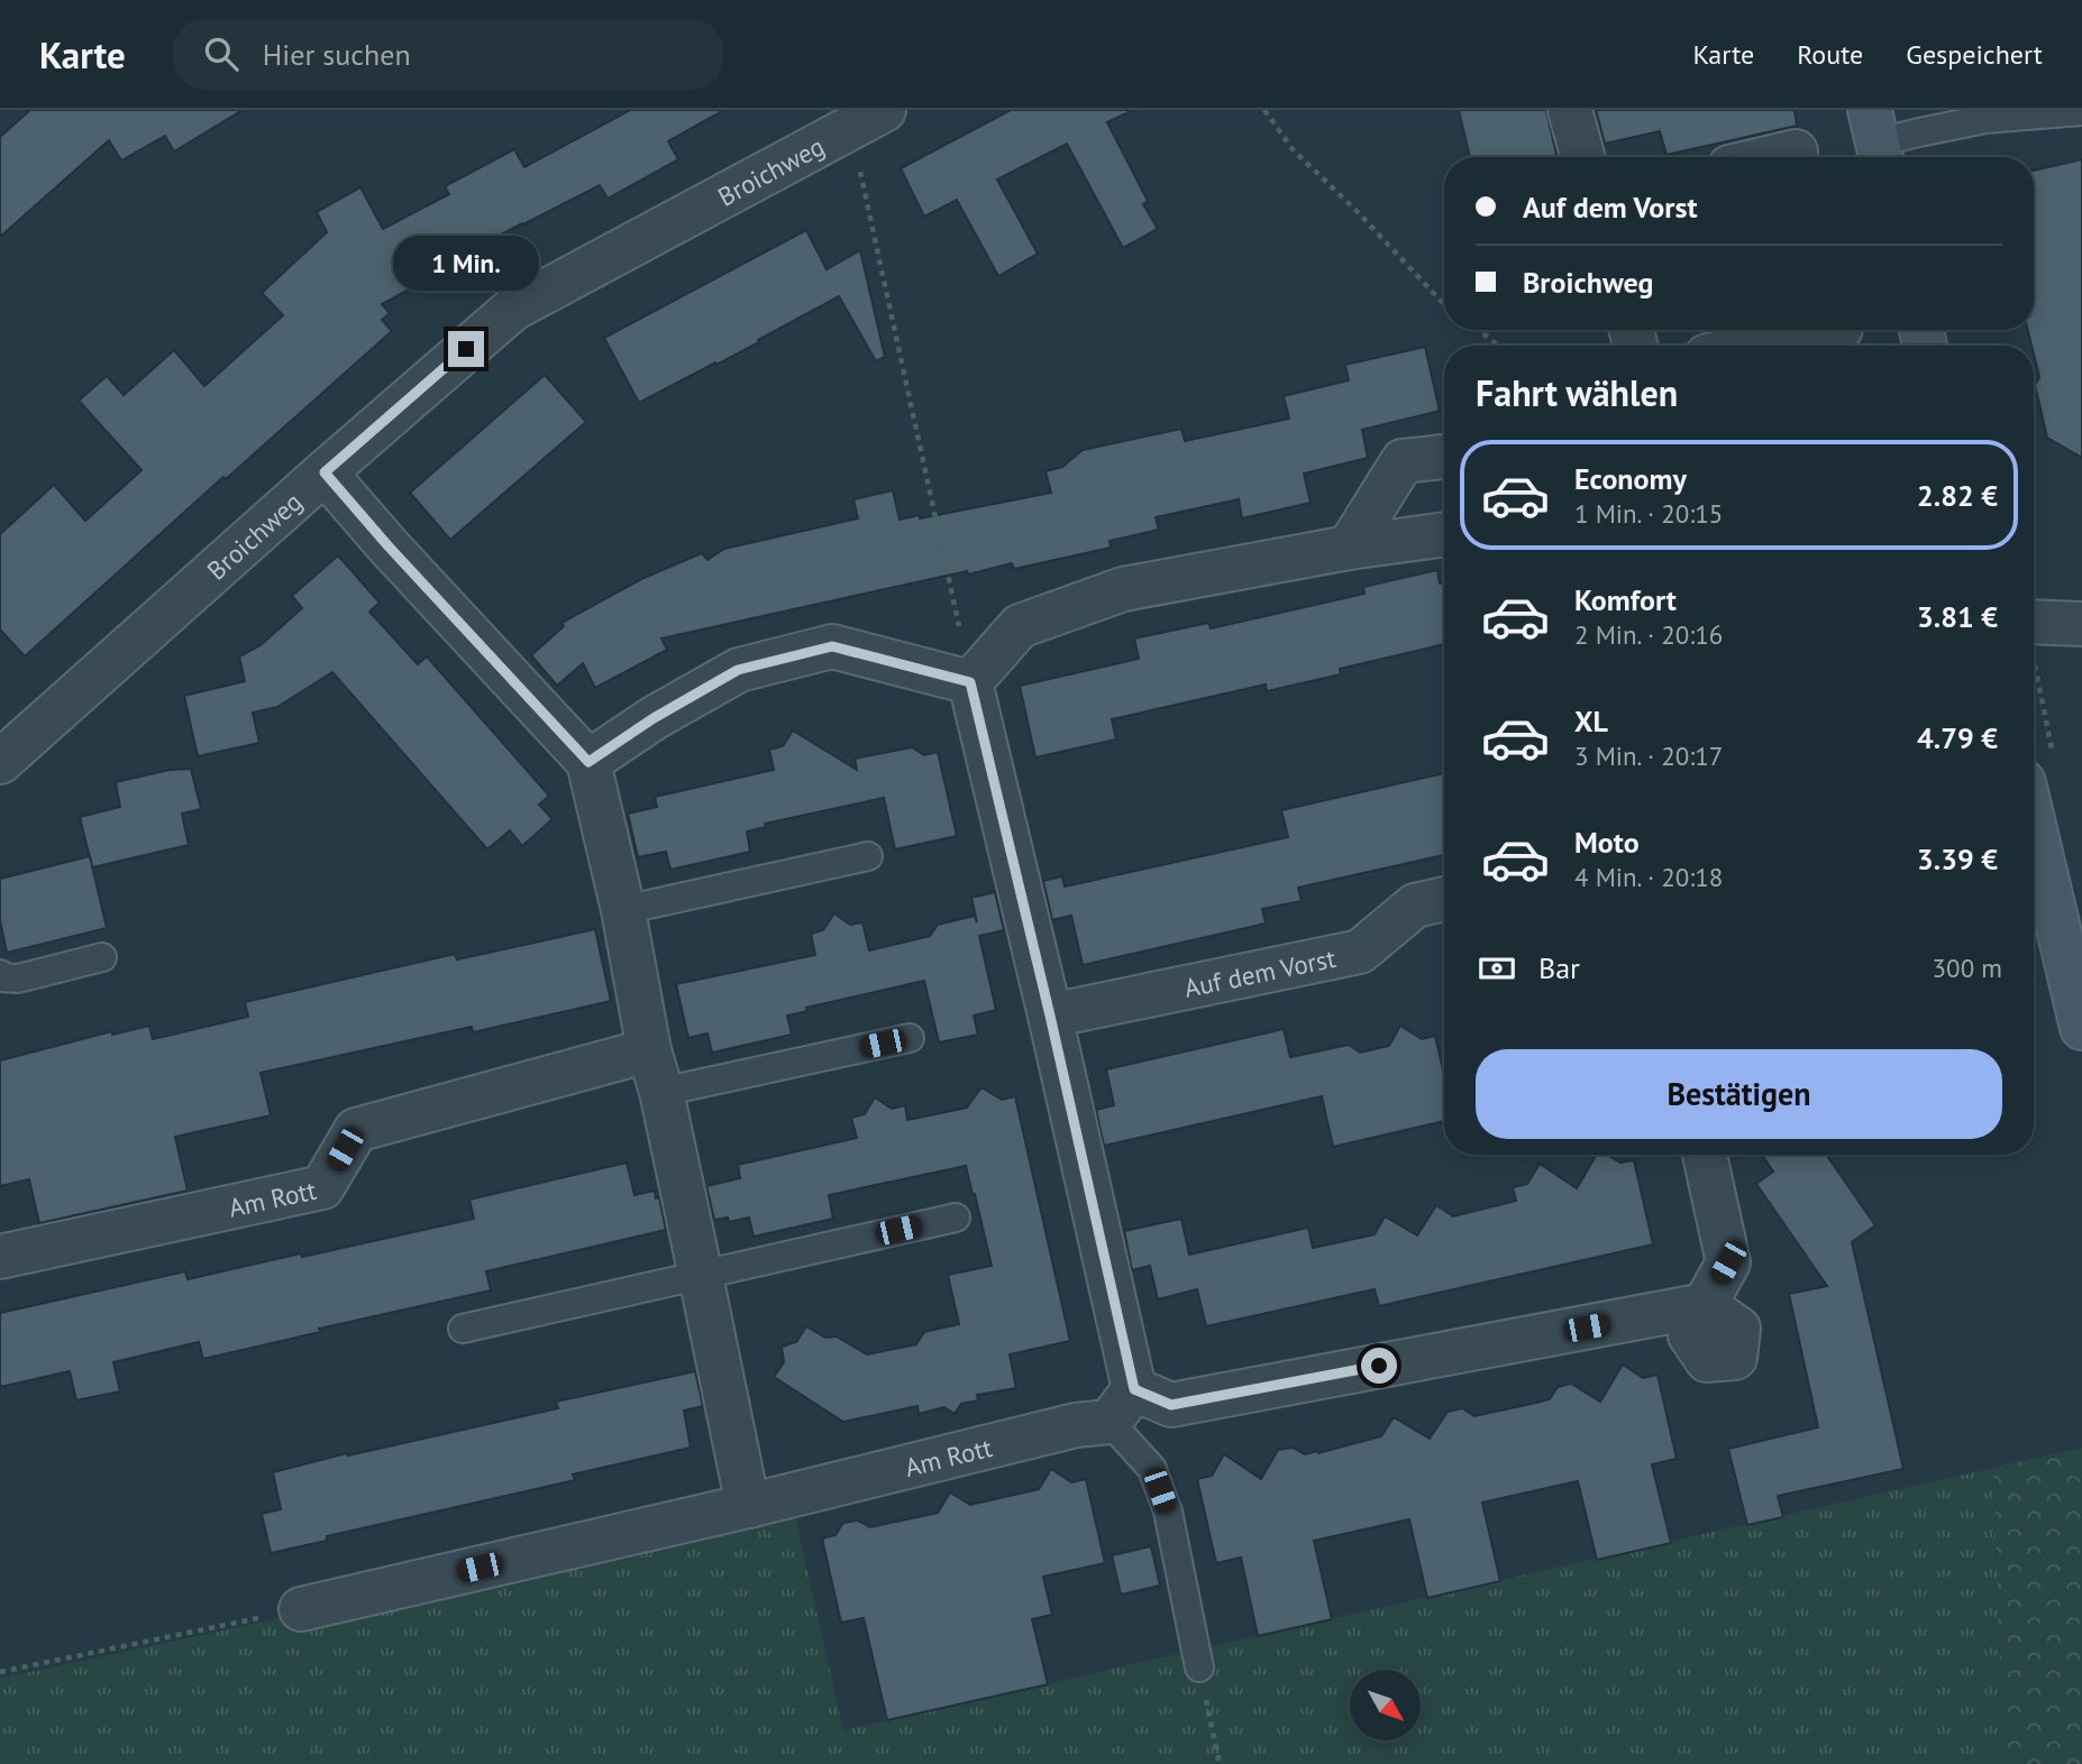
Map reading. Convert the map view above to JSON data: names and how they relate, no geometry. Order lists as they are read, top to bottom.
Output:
{
  "streets": {
    "street": ["Broichweg", "Auf dem Vorst", "Am Rott"]
  },
  "north": "bottom right",
  "page": {
    "header": "Karte",
    "search": "Hier suchen",
    "nav": ["Karte", "Route", "Gespeichert"],
    "banner": ["Auf dem Vorst", "Broichweg"],
    "bubble": "1 Min.",
    "heading": "Fahrt wählen",
    "list": [
      {
        "name": "Economy",
        "note": "1 Min. · 20:15",
        "value": "2.82 €"
      },
      {
        "name": "Komfort",
        "note": "2 Min. · 20:16",
        "value": "3.81 €"
      },
      {
        "name": "XL",
        "note": "3 Min. · 20:17",
        "value": "4.79 €"
      },
      {
        "name": "Moto",
        "note": "4 Min. · 20:18",
        "value": "3.39 €"
      }
    ],
    "pay": ["Bar", "300 m"],
    "buttons": "Bestätigen"
  }
}
